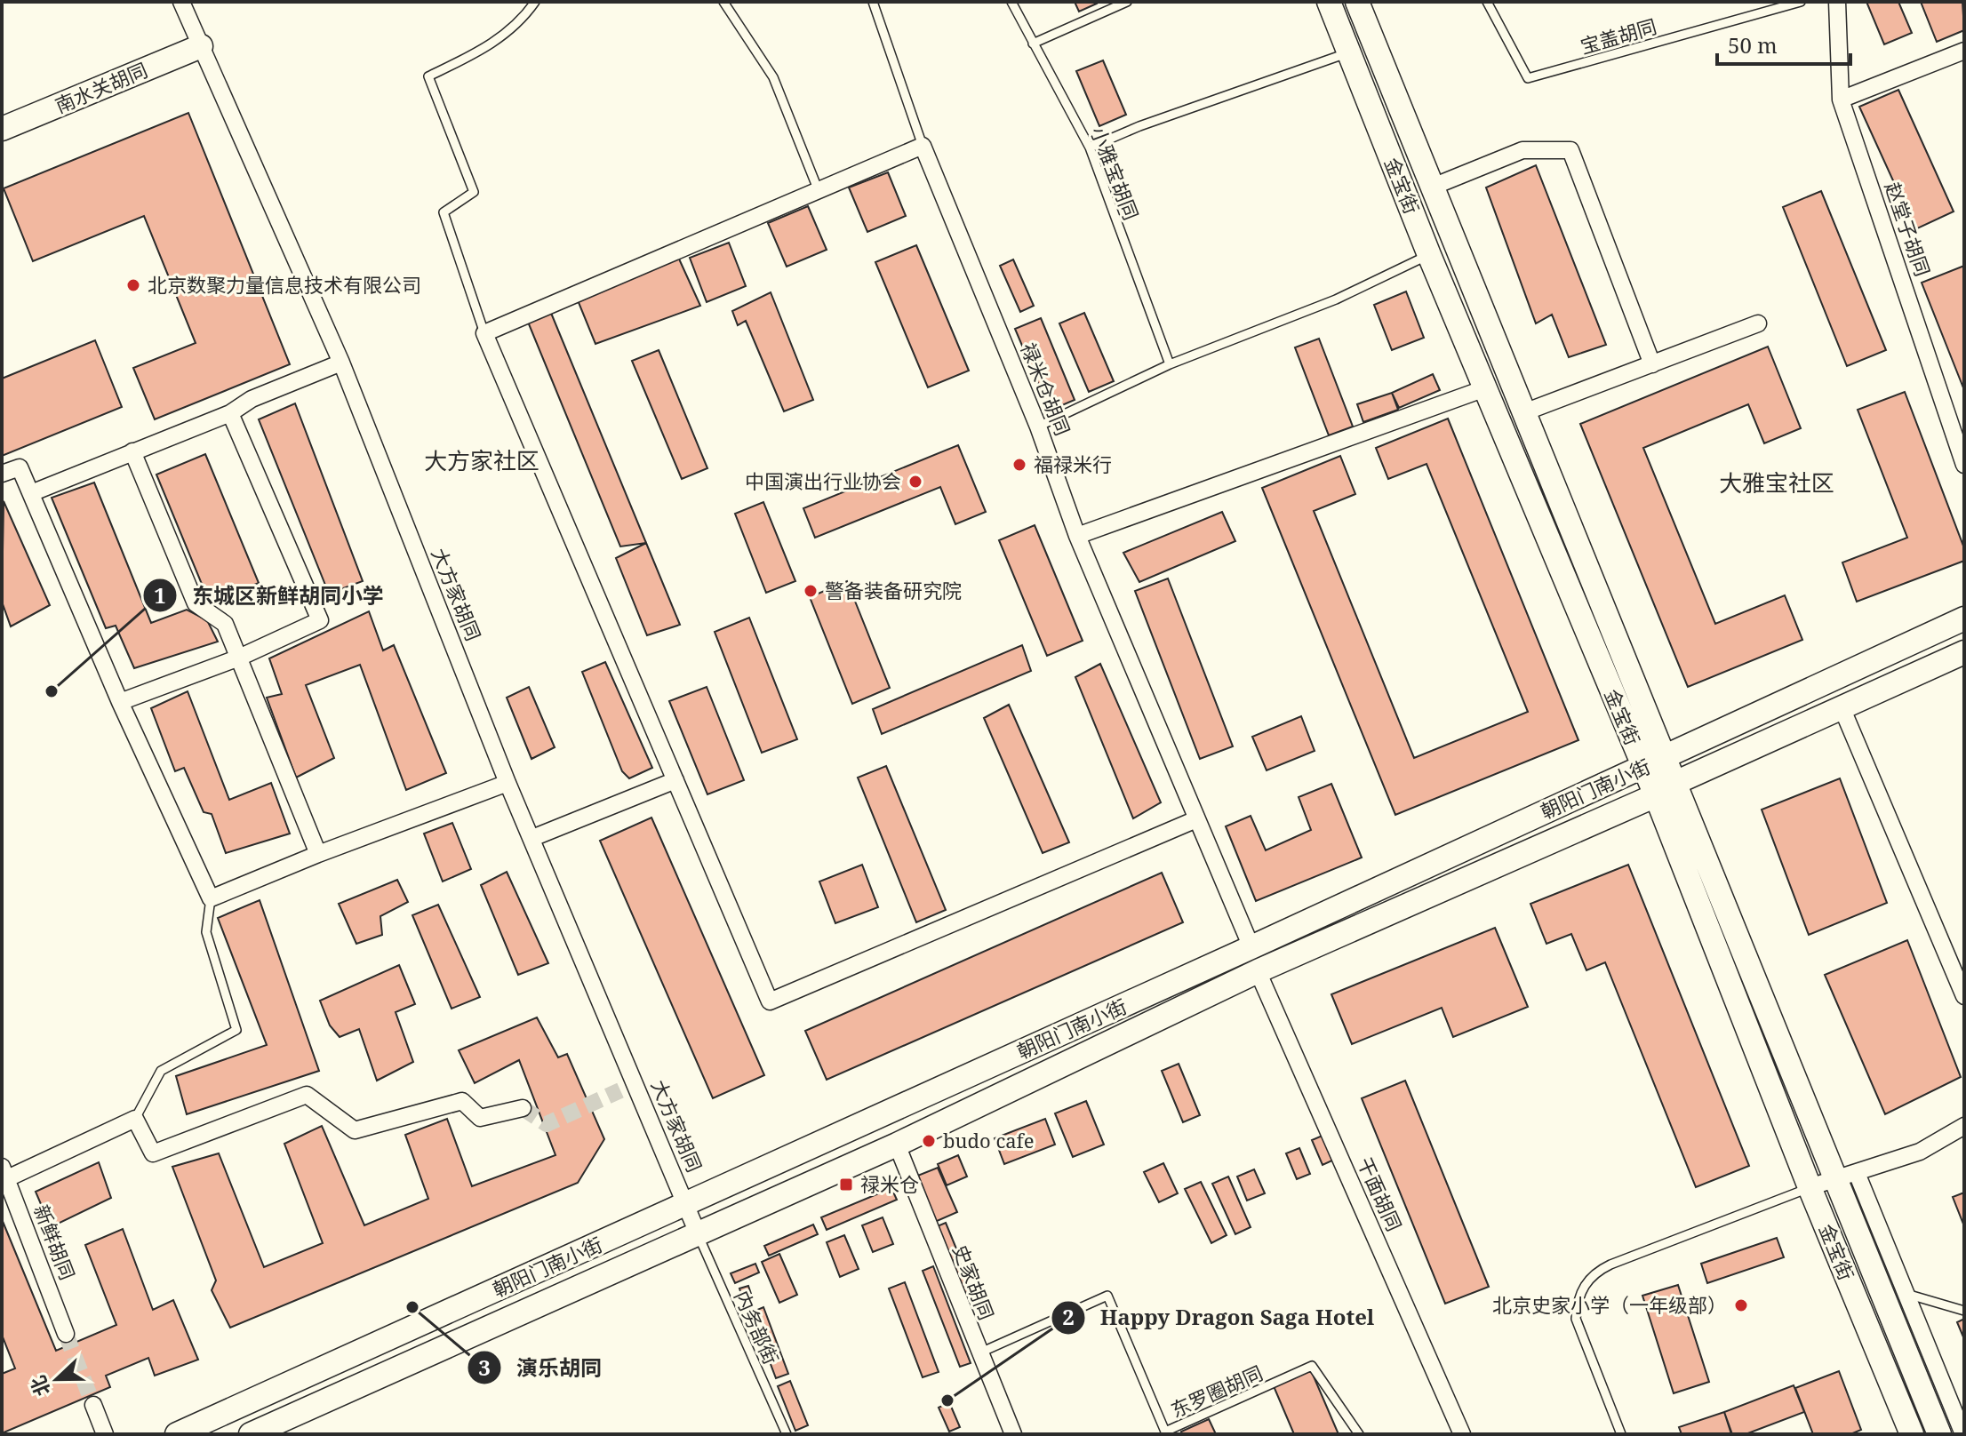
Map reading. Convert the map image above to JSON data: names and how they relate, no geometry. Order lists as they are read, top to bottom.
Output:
{
  "streets": {
    "main road": ["南水关胡同", "金宝街", "朝阳门南小街"],
    "street": [
      "赵堂子胡同",
      "禄米仓胡同",
      "大方家胡同",
      "干面胡同",
      "新鲜胡同",
      "史家胡同"
    ],
    "lane": [
      "宝盖胡同",
      "小雅宝胡同",
      "内务部街",
      "东罗圈胡同"
    ]
  },
  "crossings": [
    ["南水关胡同", "大方家胡同"],
    ["金宝街", "朝阳门南小街"],
    ["禄米仓胡同", "朝阳门南小街"],
    ["大方家胡同", "朝阳门南小街"],
    ["大方家胡同", "内务部街"],
    ["朝阳门南小街", "干面胡同"],
    ["朝阳门南小街", "史家胡同"],
    ["朝阳门南小街", "内务部街"],
    ["史家胡同", "东罗圈胡同"]
  ],
  "districts": ["大方家社区", "大雅宝社区"],
  "places": {
    "other": [
      "北京数聚力量信息技术有限公司",
      "福禄米行",
      "中国演出行业协会",
      "警备装备研究院",
      "东城区新鲜胡同小学",
      "budo cafe",
      "北京史家小学（一年级部）",
      "演乐胡同",
      "Happy Dragon Saga Hotel"
    ],
    "transit": ["禄米仓"]
  },
  "scale_bar": "50 m",
  "north": "left"
}
